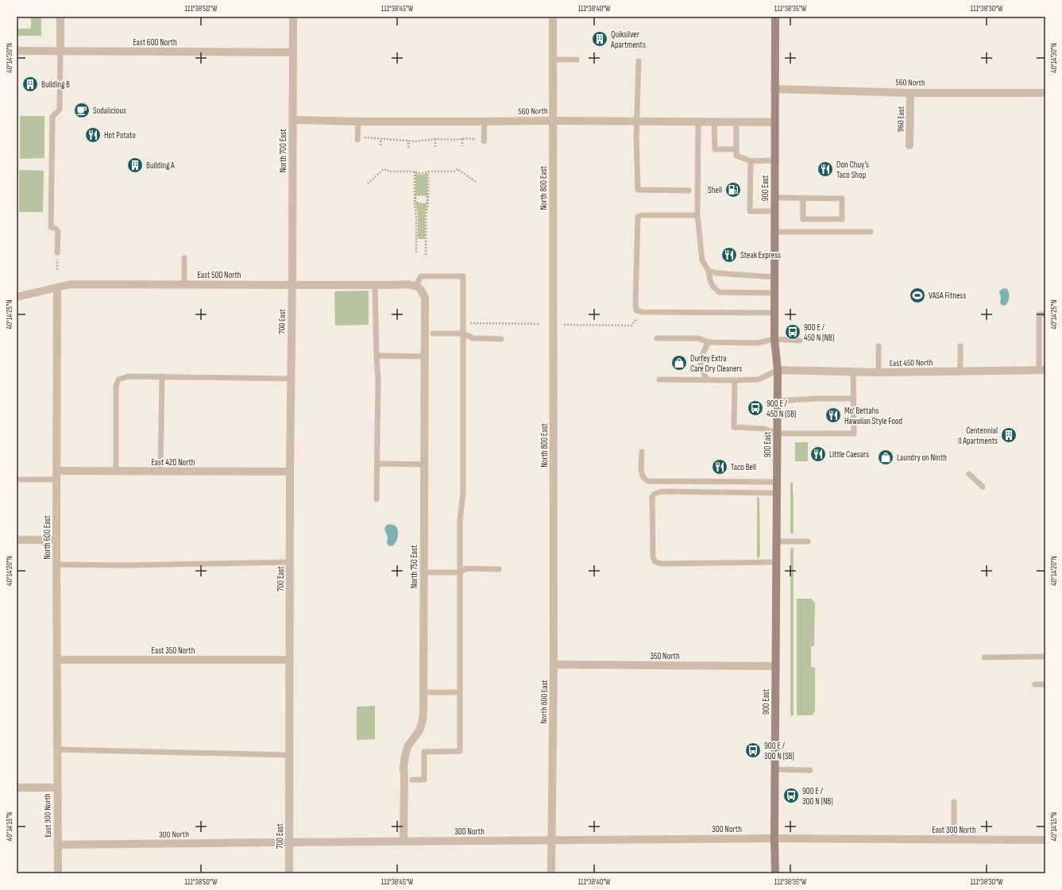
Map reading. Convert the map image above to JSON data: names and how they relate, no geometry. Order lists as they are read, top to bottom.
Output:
{
  "streets": {
    "main road": ["900 East"],
    "street": [
      "East 600 North",
      "560 North",
      "960 East",
      "North 700 East",
      "North 800 East",
      "East 500 North",
      "700 East",
      "East 450 North",
      "East 420 North",
      "North 600 East",
      "North 750 East",
      "East 350 North",
      "350 North",
      "East 300 North",
      "300 North"
    ]
  },
  "crossings": [
    ["East 600 North", "North 700 East"],
    ["560 North", "960 East"],
    ["560 North", "North 700 East"],
    ["560 North", "North 800 East"],
    ["560 North", "900 East"],
    ["North 700 East", "East 500 North"],
    ["North 700 East", "700 East"],
    ["North 800 East", "350 North"],
    ["North 800 East", "300 North"],
    ["900 East", "East 450 North"],
    ["900 East", "350 North"],
    ["900 East", "300 North"],
    ["East 500 North", "700 East"],
    ["East 500 North", "North 600 East"],
    ["East 500 North", "North 750 East"],
    ["700 East", "East 420 North"],
    ["700 East", "East 350 North"],
    ["700 East", "300 North"],
    ["East 420 North", "North 600 East"],
    ["North 600 East", "East 350 North"],
    ["North 600 East", "East 300 North"],
    ["North 750 East", "300 North"],
    ["East 300 North", "300 North"]
  ],
  "places": {
    "building": [
      "Quiksilver Apartments",
      "Building B",
      "Building A",
      "Centennial II Apartments"
    ],
    "cafe": ["Sodalicious"],
    "restaurant": [
      "Hot Potato",
      "Don Chuy’s Taco Shop",
      "Steak Express",
      "Mo' Bettahs Hawaiian Style Food",
      "Little Caesars",
      "Taco Bell"
    ],
    "fuel station": ["Shell"],
    "sports": ["VASA Fitness"],
    "bus stop": [
      "900 E / 450 N (NB)",
      "900 E / 450 N (SB)",
      "900 E / 300 N (SB)",
      "900 E / 300 N (NB)"
    ],
    "shop": ["Durfey Extra Care Dry Cleaners", "Laundry on Ninth"]
  },
  "coordinates": [
    "111°38'50\"W",
    "111°38'45\"W",
    "111°38'40\"W",
    "111°38'35\"W",
    "111°38'30\"W",
    "40°14'30\"N",
    "40°14'25\"N",
    "40°14'20\"N",
    "40°14'15\"N"
  ]
}
